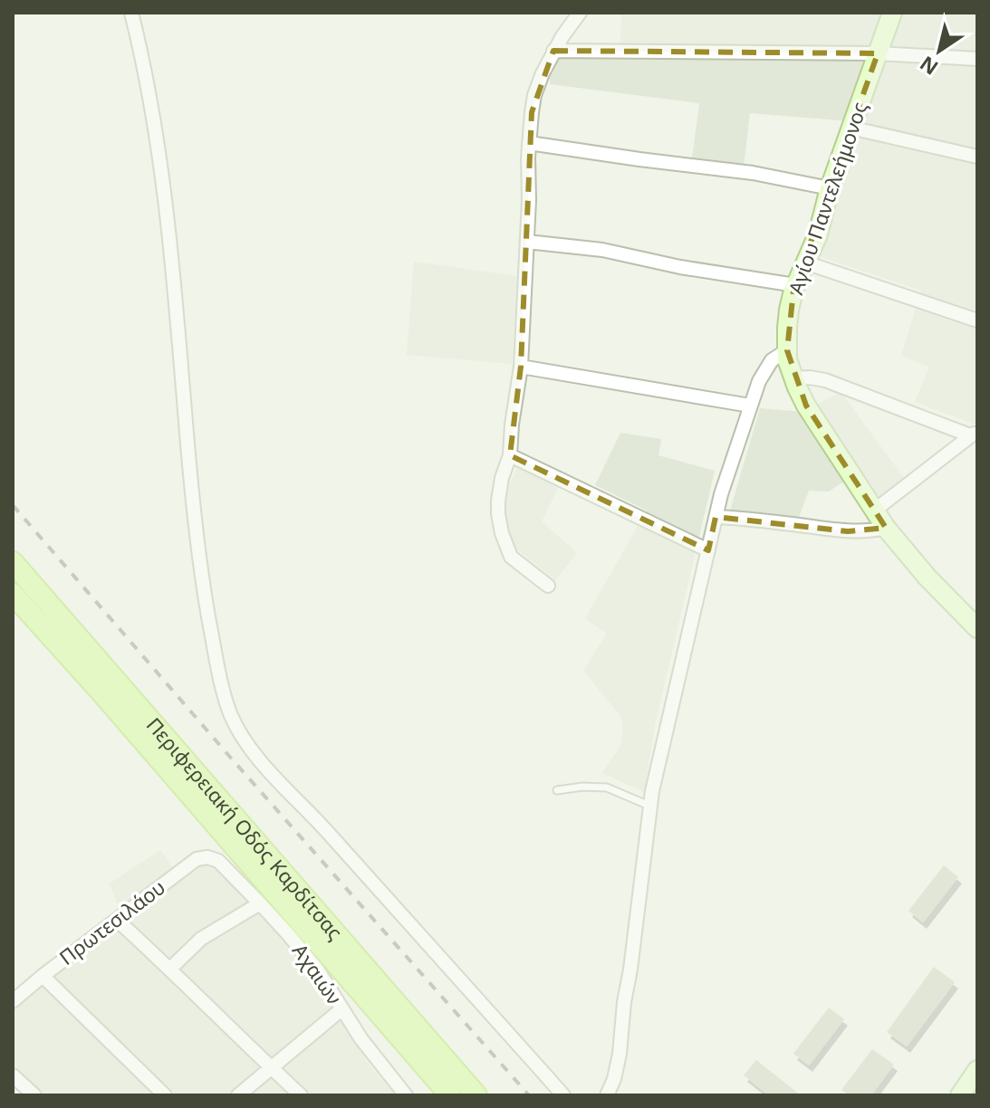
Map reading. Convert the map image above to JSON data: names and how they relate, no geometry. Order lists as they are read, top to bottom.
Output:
{
  "streets": {
    "main road": ["Περιφερειακή Οδός Καρδίτσας"],
    "street": ["Αγίου Παντελεήμονος", "Πρωτεσιλάου", "Αχαιών"]
  },
  "crossings": [
    ["Πρωτεσιλάου", "Αχαιών"]
  ],
  "north": "bottom left"
}
